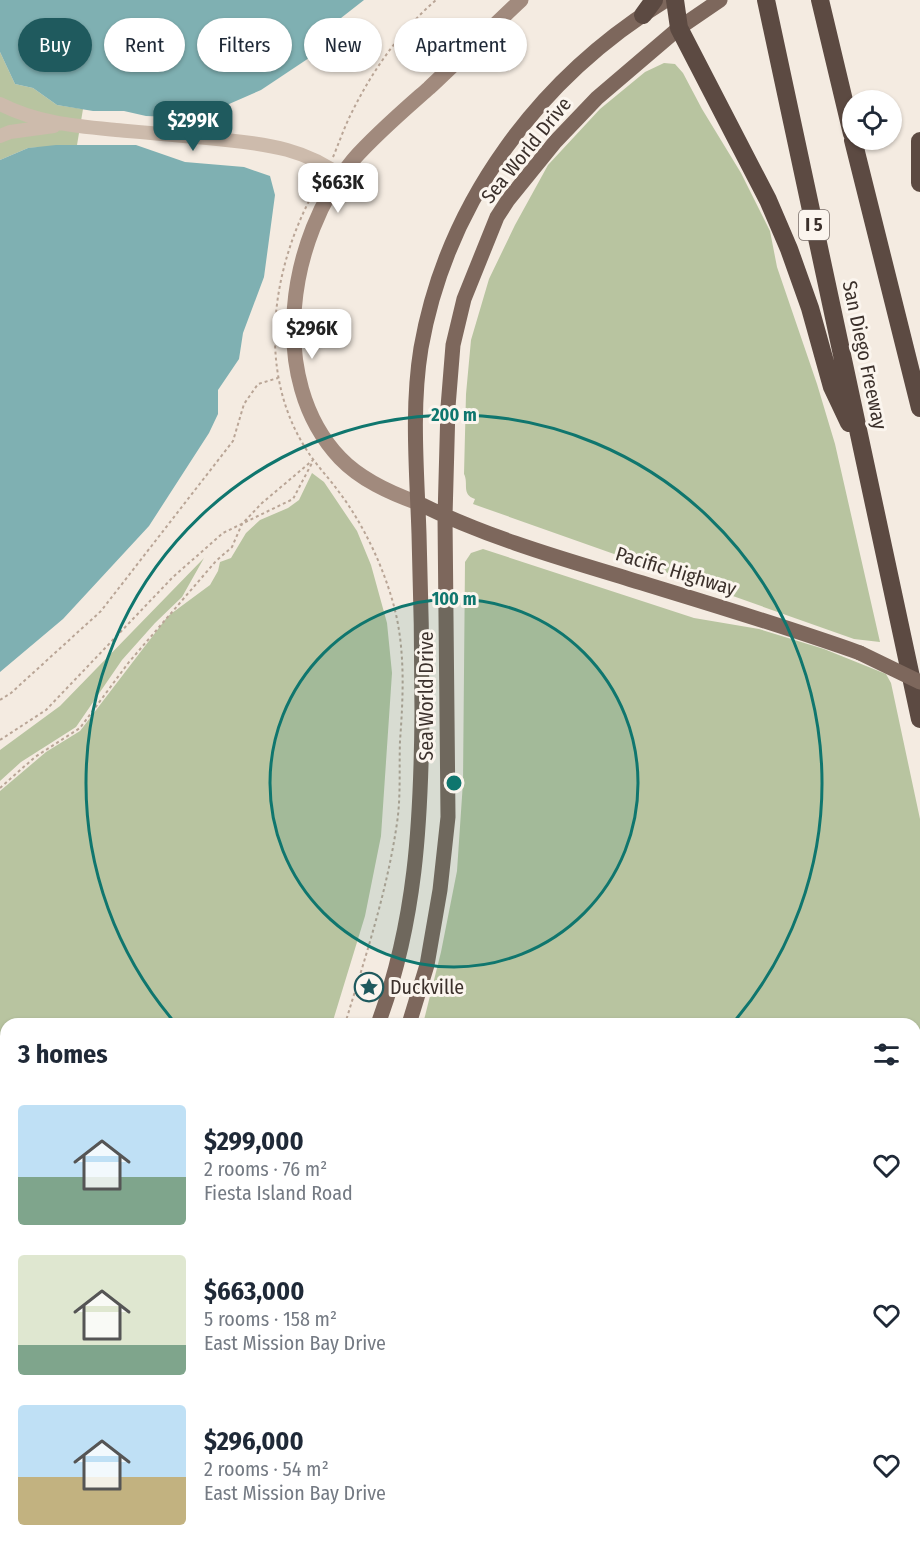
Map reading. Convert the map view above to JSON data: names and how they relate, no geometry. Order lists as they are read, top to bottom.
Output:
{
  "streets": {
    "highway": ["I 5", "San Diego Freeway"],
    "main road": ["Sea World Drive", "Pacific Highway"]
  },
  "crossings": [
    ["Sea World Drive", "Pacific Highway"]
  ],
  "places": {
    "place": ["Duckville"]
  },
  "page": {
    "chip": [
      "Buy",
      "Rent",
      "Filters",
      "New",
      "Apartment"
    ],
    "price": ["$299K", "$663K", "$296K"],
    "heading": "3 homes",
    "list": [
      {
        "name": "$299,000",
        "note": "2 rooms · 76 m² · Fiesta Island Road"
      },
      {
        "name": "$663,000",
        "note": "5 rooms · 158 m² · East Mission Bay Drive"
      },
      {
        "name": "$296,000",
        "note": "2 rooms · 54 m² · East Mission Bay Drive"
      }
    ]
  },
  "rings": ["200 m", "100 m"]
}
